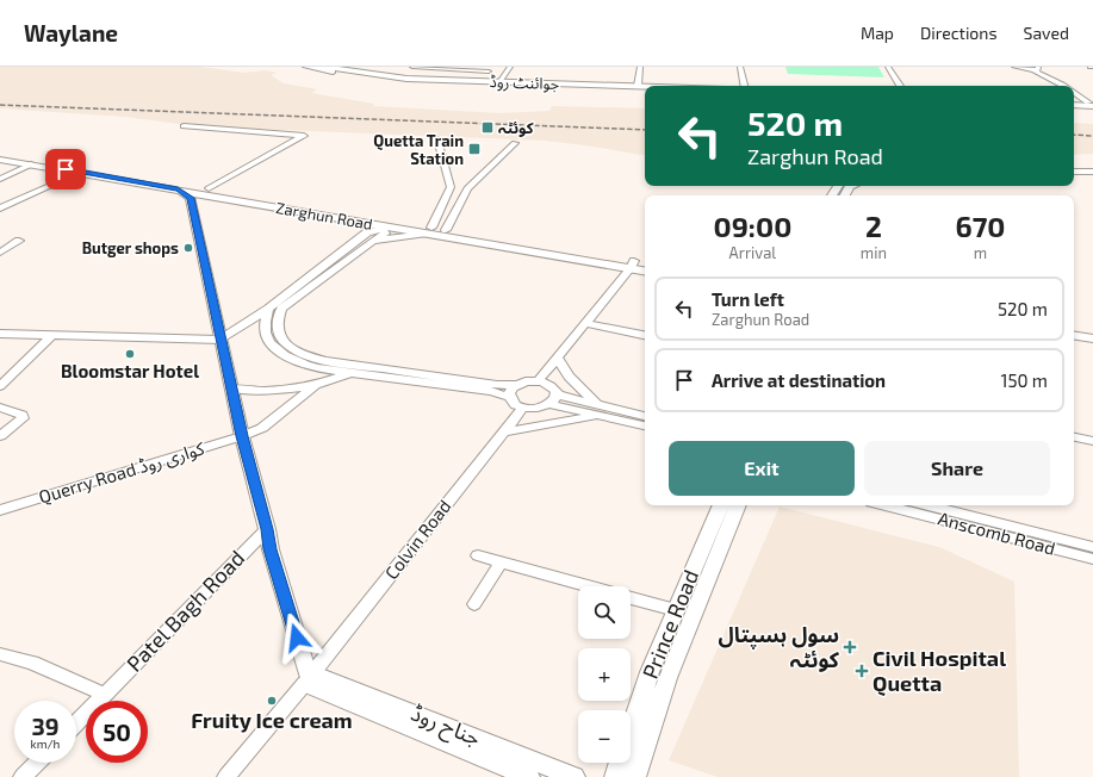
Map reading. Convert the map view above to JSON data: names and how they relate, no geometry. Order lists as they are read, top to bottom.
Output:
{
  "streets": {
    "main road": [
      "جوائنٹ روڈ",
      "Zarghun Road",
      "Prince Road",
      "جناح روڈ"
    ],
    "street": [
      "Querry Road کواری روڈ",
      "Anscomb Road",
      "Colvin Road",
      "Patel Bagh Road"
    ]
  },
  "crossings": [
    ["Colvin Road", "جناح روڈ"]
  ],
  "places": {
    "transit": ["کوئٹہ", "Quetta Train Station"],
    "other": ["Butger shops", "Bloomstar Hotel", "Fruity Ice cream"],
    "health": ["سول ہسپتال کوئٹہ", "Civil Hospital Quetta"]
  },
  "page": {
    "header": "Waylane",
    "nav": ["Map", "Directions", "Saved"],
    "turn": ["520 m", "Zarghun Road"],
    "eta": [
      "09:00",
      "Arrival",
      "2",
      "min",
      "670",
      "m"
    ],
    "list": [
      {
        "name": "Turn left",
        "note": "Zarghun Road",
        "value": "520 m"
      },
      {
        "name": "Arrive at destination",
        "value": "150 m"
      }
    ],
    "buttons": ["Exit", "Share"],
    "map_buttons": ["+", "−"],
    "speed": "39 km/h",
    "limit": "50"
  }
}
